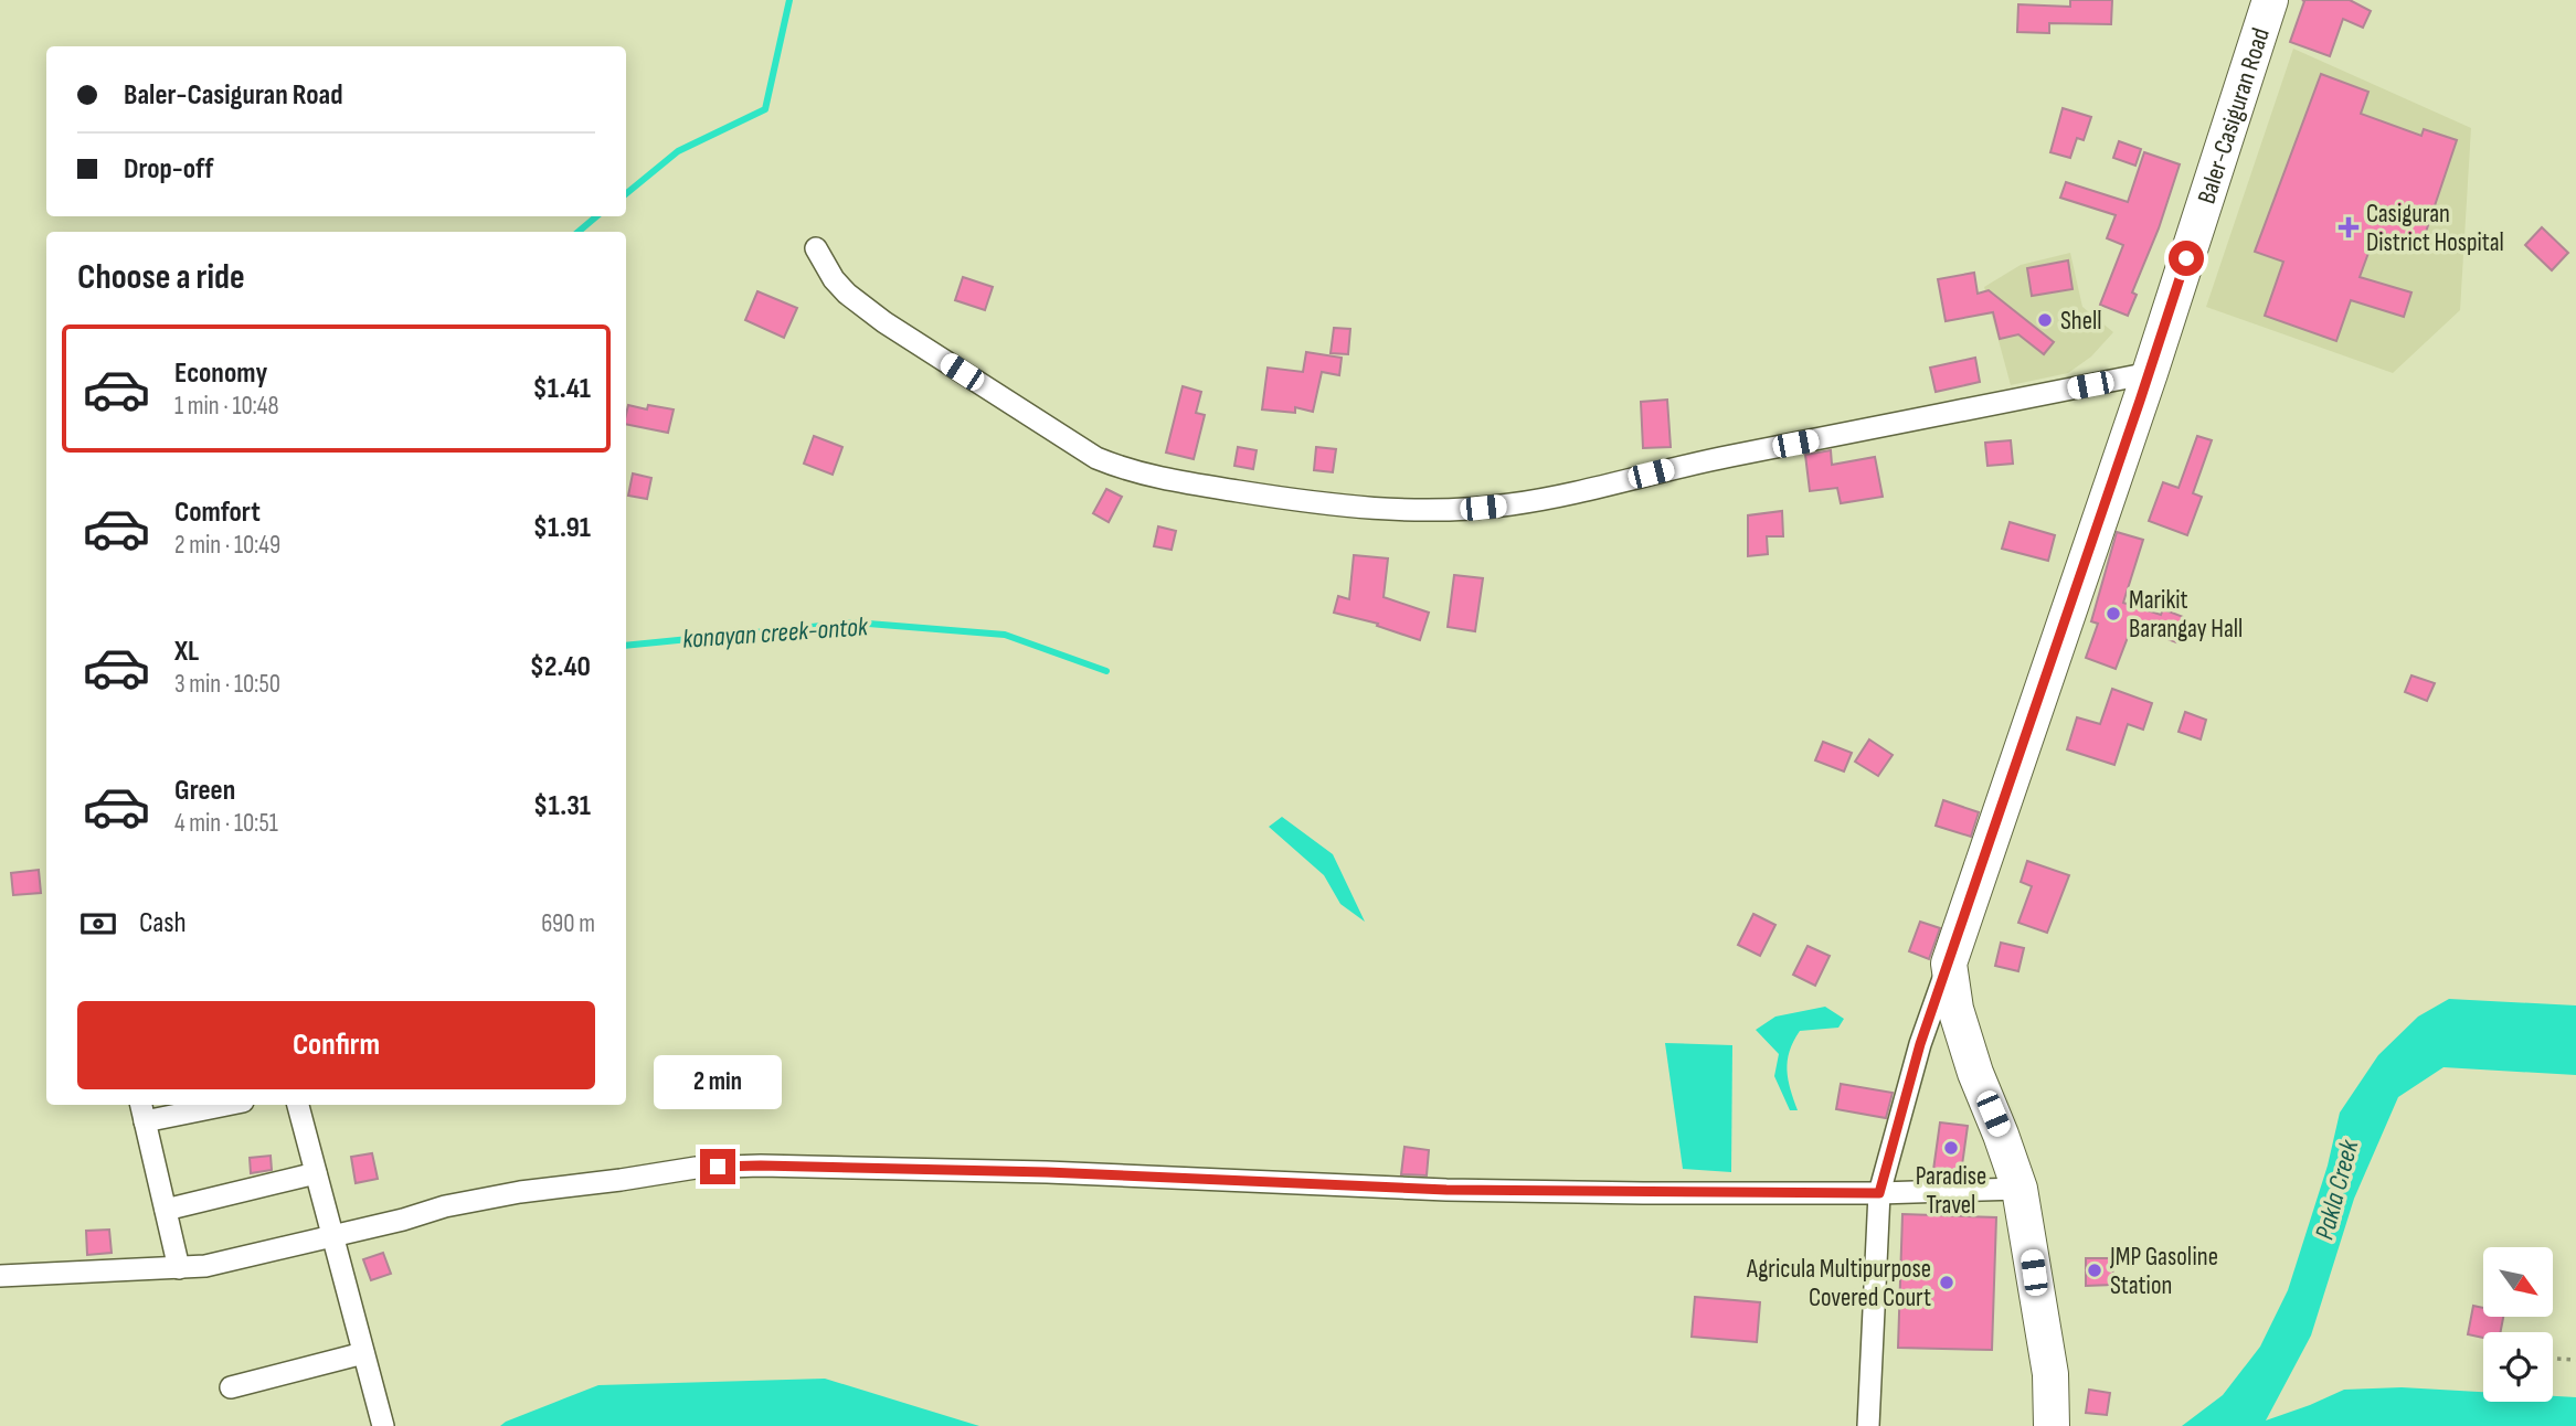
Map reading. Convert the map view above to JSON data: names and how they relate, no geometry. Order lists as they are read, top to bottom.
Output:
{
  "streets": {
    "main road": ["Baler-Casiguran Road"]
  },
  "water": ["konayan creek-ontok", "Pakla Creek"],
  "places": {
    "health": ["Casiguran District Hospital"],
    "other": [
      "Shell",
      "Marikit Barangay Hall",
      "Paradise Travel",
      "JMP Gasoline Station",
      "Agricula Multipurpose Covered Court"
    ]
  },
  "north": "bottom right",
  "page": {
    "banner": ["Baler-Casiguran Road", "Drop-off"],
    "heading": "Choose a ride",
    "list": [
      {
        "name": "Economy",
        "note": "1 min · 10:48",
        "value": "$1.41"
      },
      {
        "name": "Comfort",
        "note": "2 min · 10:49",
        "value": "$1.91"
      },
      {
        "name": "XL",
        "note": "3 min · 10:50",
        "value": "$2.40"
      },
      {
        "name": "Green",
        "note": "4 min · 10:51",
        "value": "$1.31"
      }
    ],
    "pay": ["Cash", "690 m"],
    "buttons": "Confirm",
    "bubble": "2 min"
  }
}
